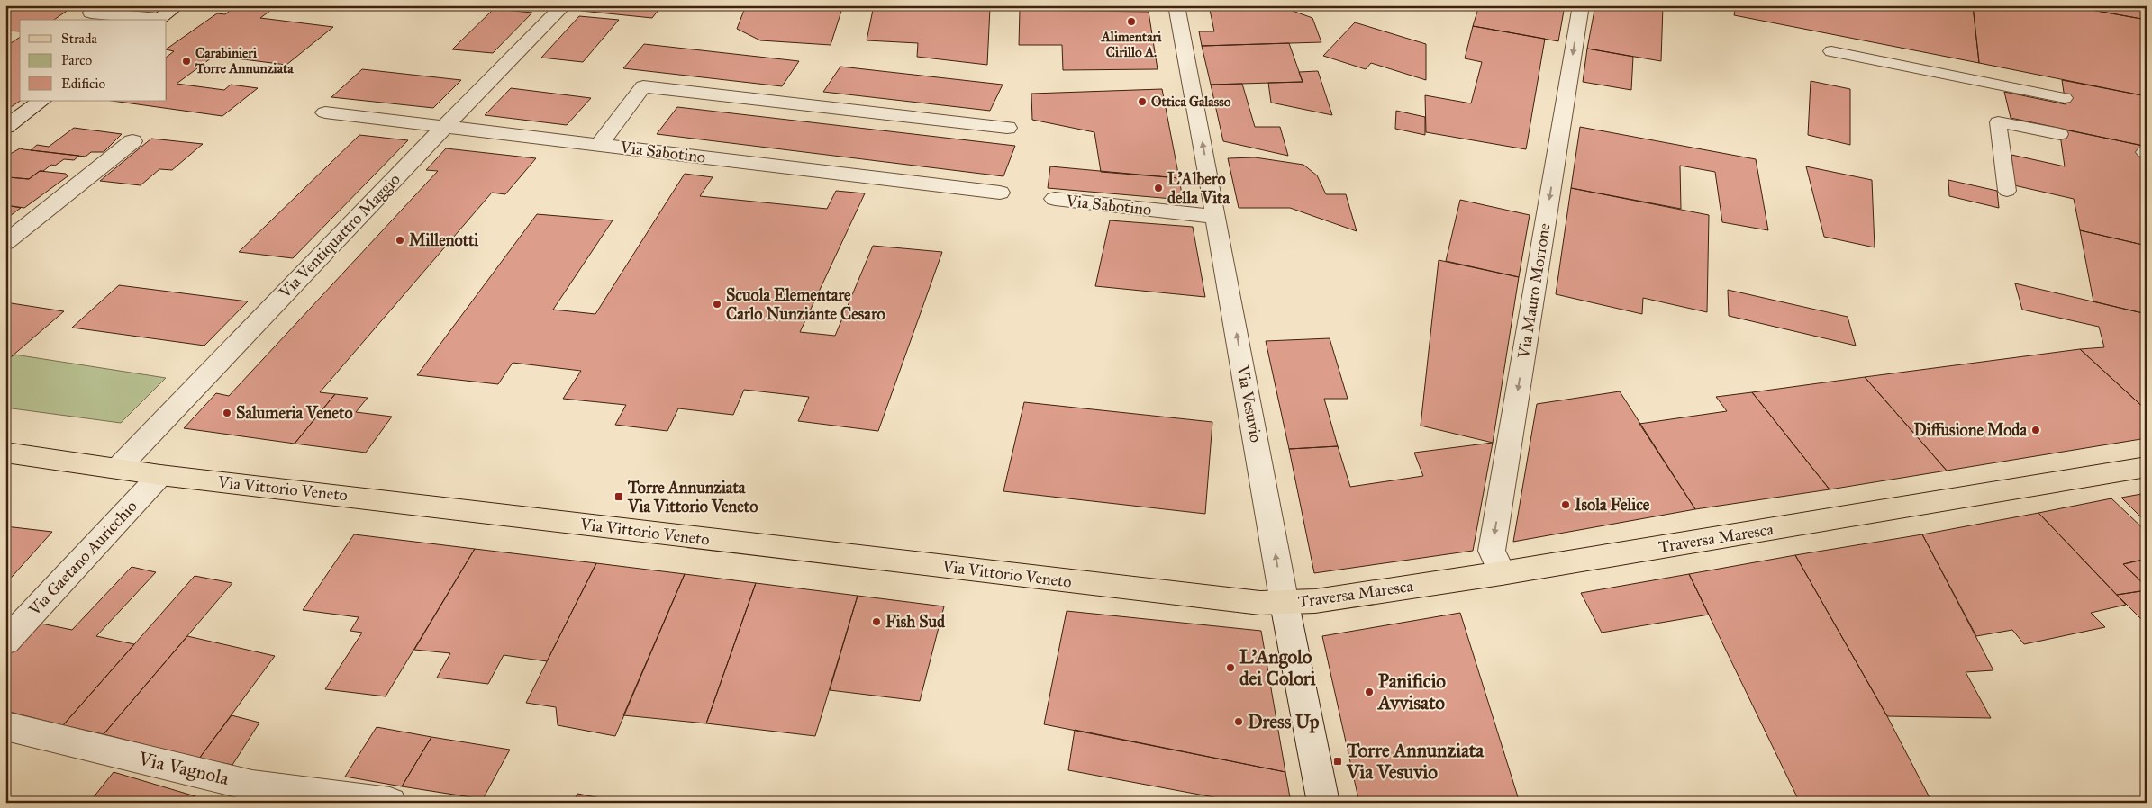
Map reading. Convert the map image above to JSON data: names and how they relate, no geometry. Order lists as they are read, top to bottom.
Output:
{
  "streets": {
    "main road": ["Via Vittorio Veneto", "Traversa Maresca"],
    "street": [
      "Via Sabotino",
      "Via Ventiquattro Maggio",
      "Via Mauro Morrone",
      "Via Vesuvio",
      "Via Gaetano Auricchio",
      "Via Vagnola"
    ]
  },
  "crossings": [
    ["Via Sabotino", "Via Ventiquattro Maggio"],
    ["Via Sabotino", "Via Vesuvio"],
    ["Via Ventiquattro Maggio", "Via Vittorio Veneto"],
    ["Via Mauro Morrone", "Traversa Maresca"],
    ["Via Vesuvio", "Via Vittorio Veneto"],
    ["Via Vesuvio", "Traversa Maresca"],
    ["Via Vittorio Veneto", "Traversa Maresca"],
    ["Via Vittorio Veneto", "Via Gaetano Auricchio"]
  ],
  "one_way": ["Via Mauro Morrone", "Via Vesuvio"],
  "places": {
    "other": [
      "Alimentari Cirillo A.",
      "Carabinieri Torre Annunziata",
      "Ottica Galasso",
      "L'Albero della Vita",
      "Millenotti",
      "Scuola Elementare Carlo Nunziante Cesaro",
      "Salumeria Veneto",
      "Diffusione Moda",
      "Isola Felice",
      "Fish Sud",
      "L'Angolo dei Colori",
      "Panificio Avvisato",
      "Dress Up"
    ],
    "transit": ["Torre Annunziata Via Vittorio Veneto", "Torre Annunziata Via Vesuvio"]
  },
  "legend": ["Strada", "Parco", "Edificio"]
}
